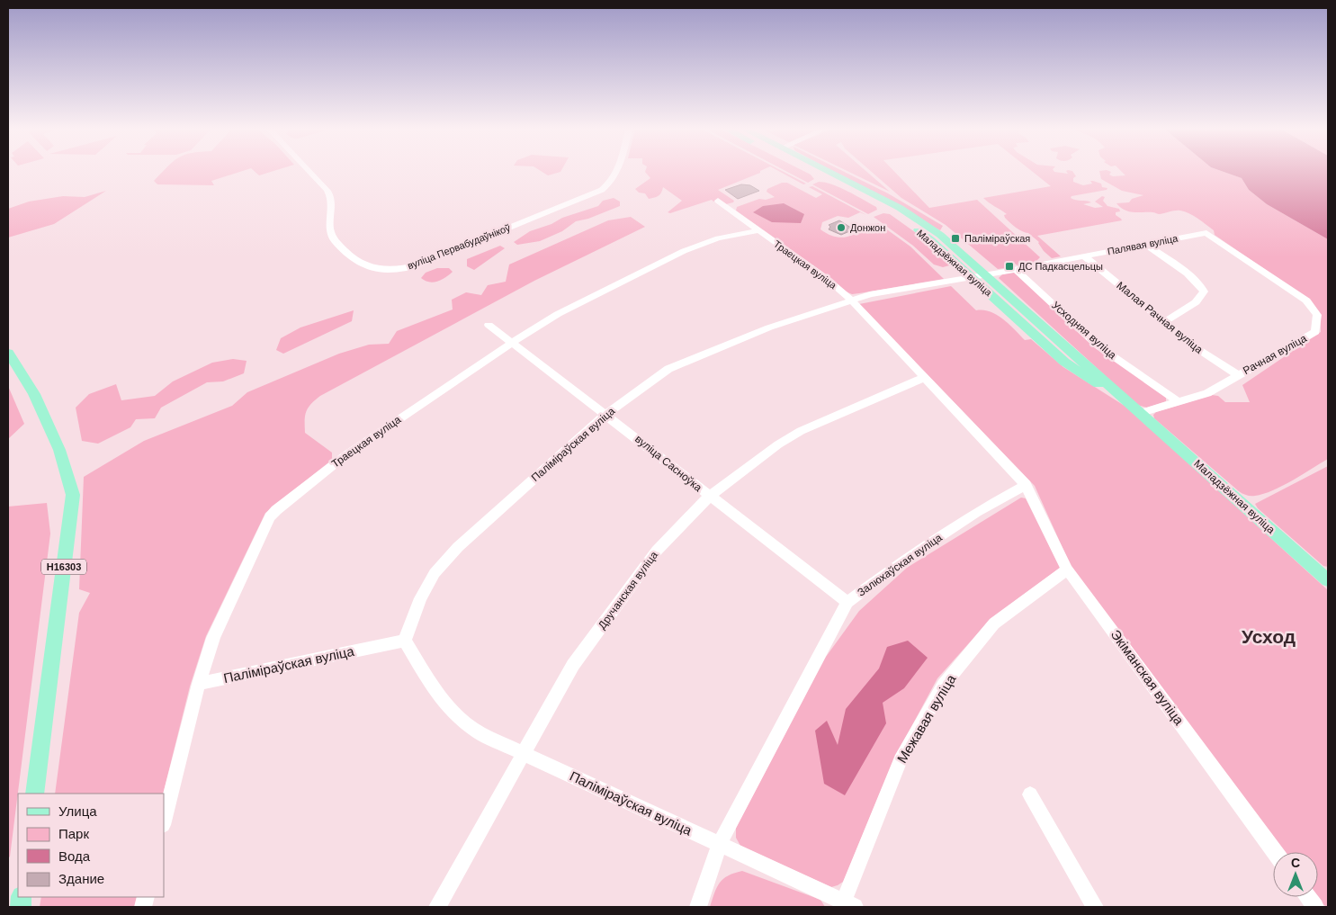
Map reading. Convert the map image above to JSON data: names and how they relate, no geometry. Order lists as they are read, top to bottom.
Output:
{
  "streets": {
    "main road": ["Маладзёжная вуліца", "Н16303"],
    "street": [
      "Палявая вуліца",
      "вуліца Первабудаўнікоў",
      "Траецкая вуліца",
      "Малая Рачная вуліца",
      "Усходняя вуліца",
      "Рачная вуліца",
      "Паліміраўская вуліца",
      "вуліца Сасноўка",
      "Залюхаўская вуліца",
      "Дручанская вуліца",
      "Экіманская вуліца",
      "Межавая вуліца"
    ]
  },
  "crossings": [
    ["Палявая вуліца", "Маладзёжная вуліца"],
    ["Палявая вуліца", "Малая Рачная вуліца"],
    ["Палявая вуліца", "Усходняя вуліца"],
    ["Палявая вуліца", "Рачная вуліца"],
    ["Палявая вуліца", "Паліміраўская вуліца"],
    ["Маладзёжная вуліца", "Рачная вуліца"],
    ["Маладзёжная вуліца", "Паліміраўская вуліца"],
    ["Траецкая вуліца", "Паліміраўская вуліца"],
    ["Траецкая вуліца", "вуліца Сасноўка"],
    ["Малая Рачная вуліца", "Рачная вуліца"],
    ["Усходняя вуліца", "Рачная вуліца"],
    ["Паліміраўская вуліца", "вуліца Сасноўка"],
    ["Паліміраўская вуліца", "Залюхаўская вуліца"],
    ["Паліміраўская вуліца", "Дручанская вуліца"],
    ["Паліміраўская вуліца", "Межавая вуліца"],
    ["вуліца Сасноўка", "Залюхаўская вуліца"],
    ["вуліца Сасноўка", "Дручанская вуліца"],
    ["Залюхаўская вуліца", "Экіманская вуліца"],
    ["Экіманская вуліца", "Межавая вуліца"]
  ],
  "districts": ["Усход"],
  "places": {
    "other": ["Донжон"],
    "transit": ["Паліміраўская", "ДС Падкасцельцы"]
  },
  "legend": [
    "Улица",
    "Парк",
    "Вода",
    "Здание"
  ],
  "north": "top"
}
